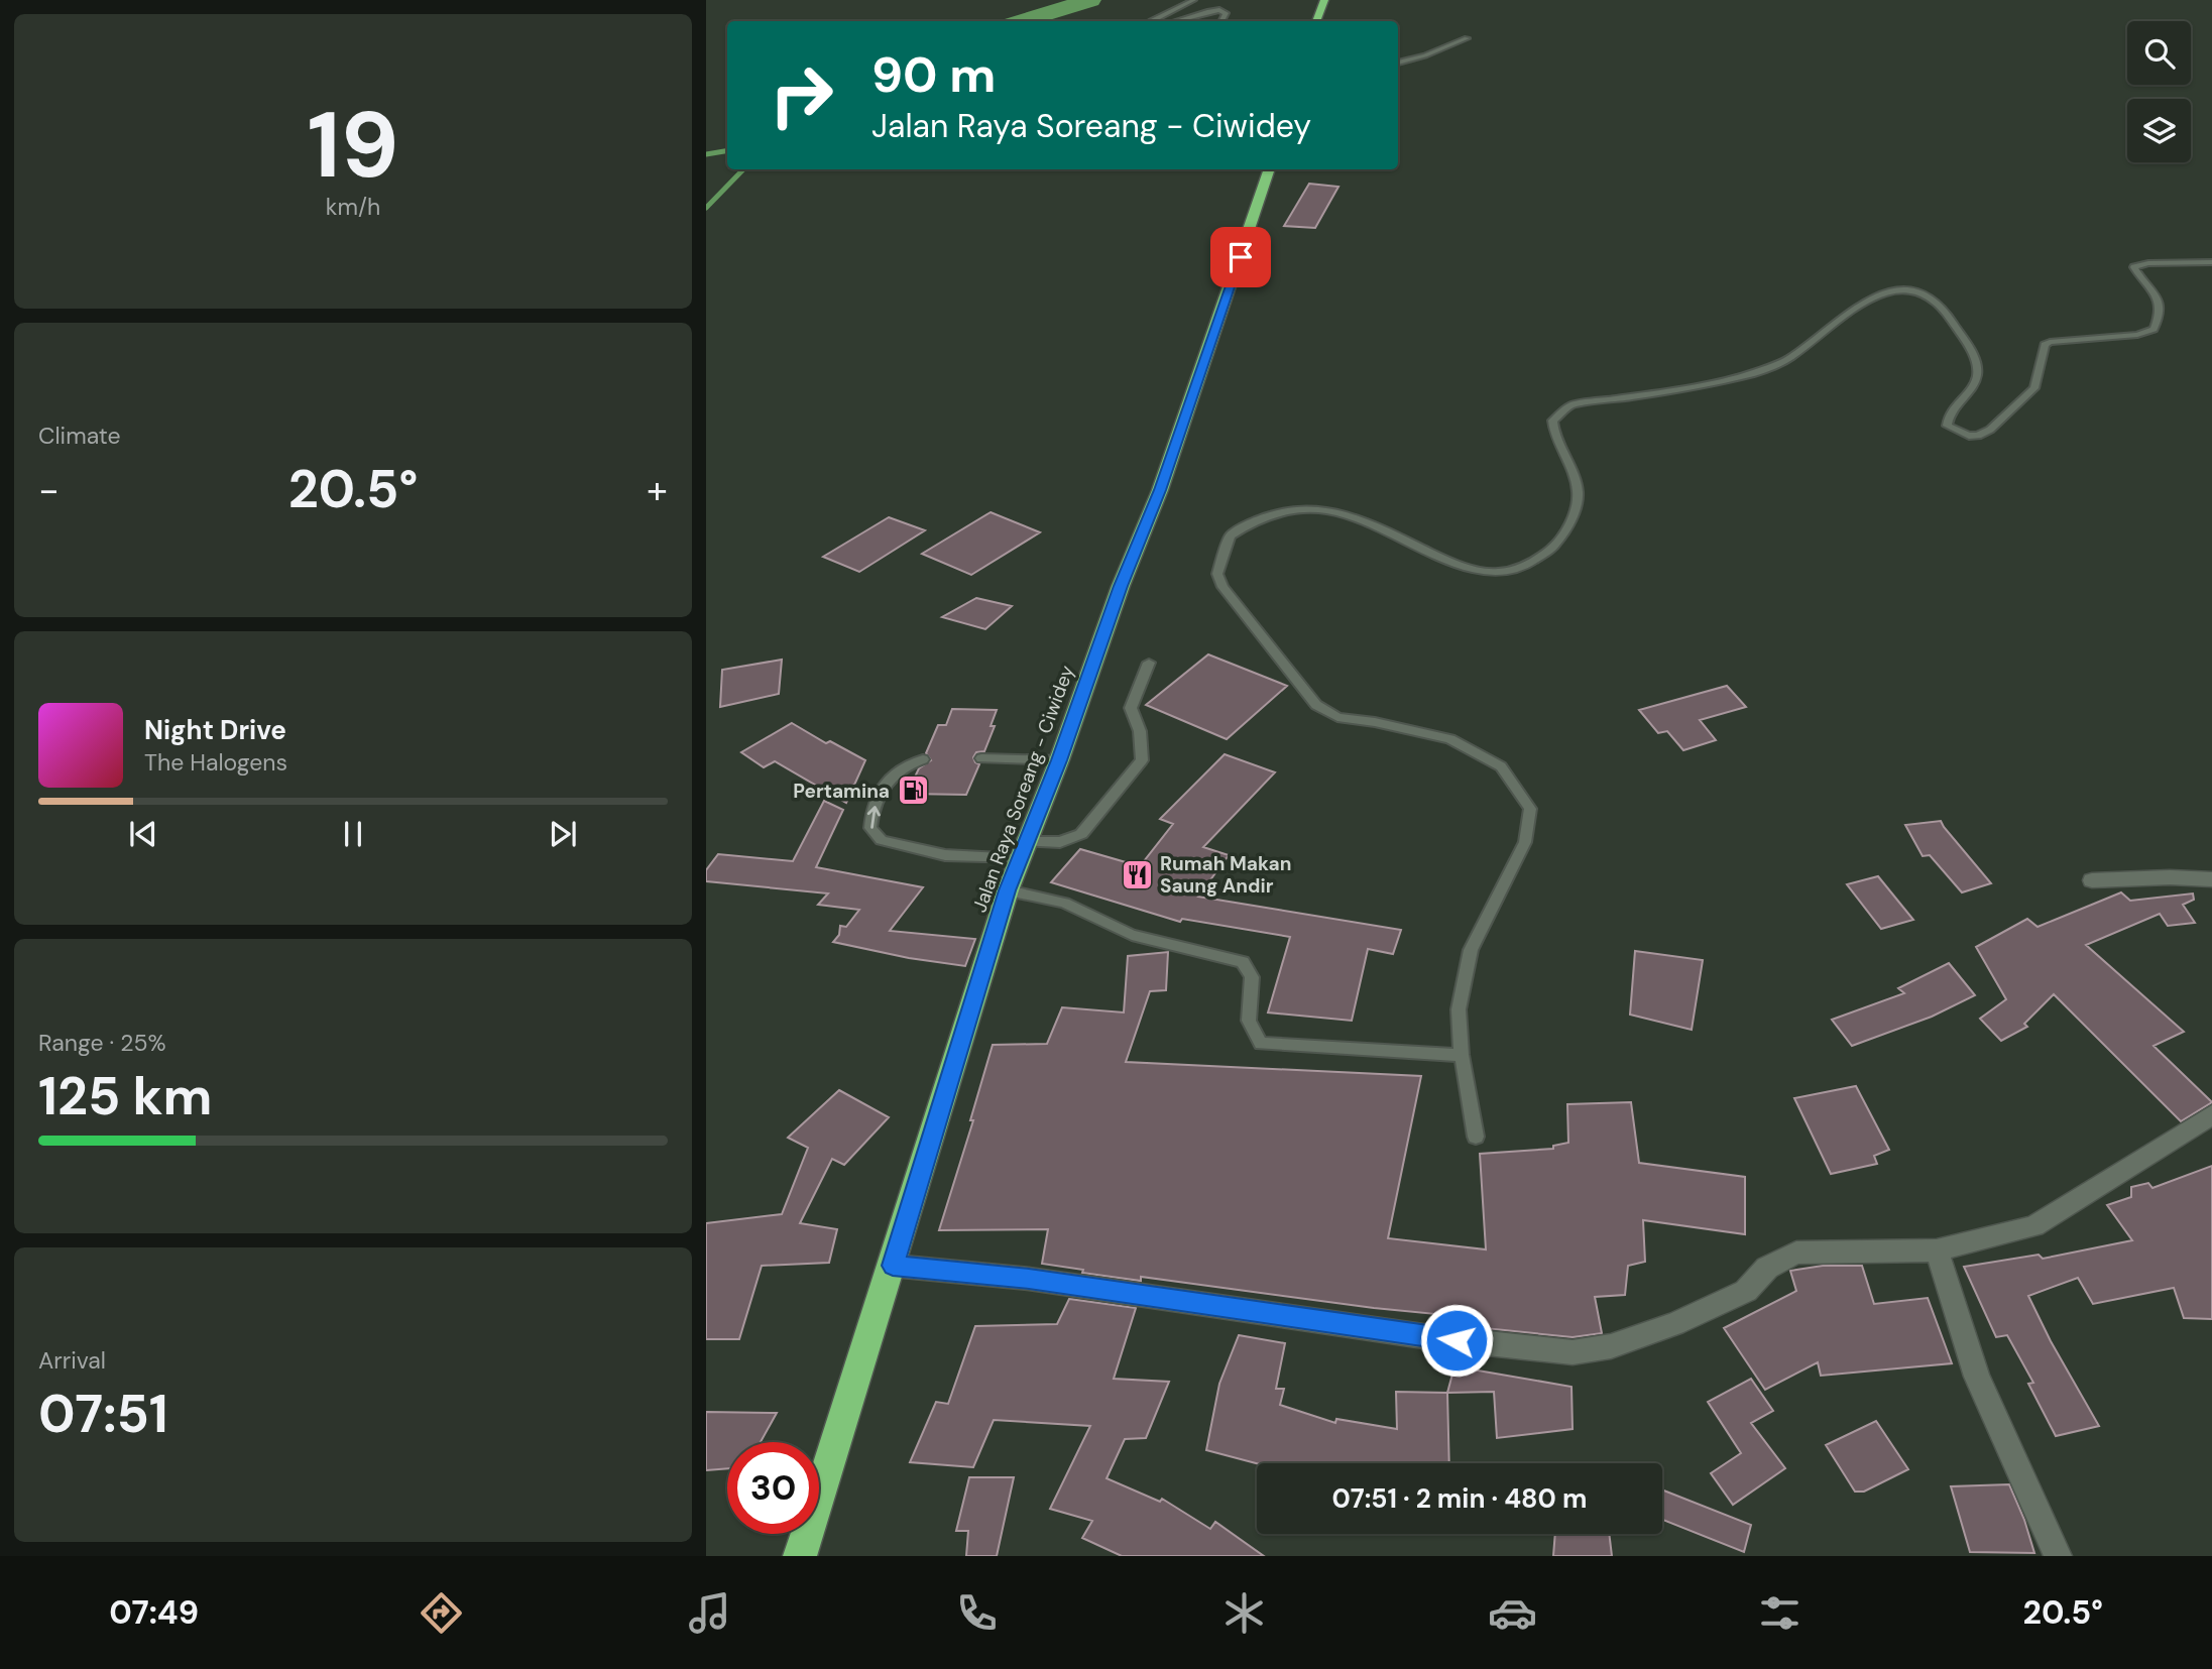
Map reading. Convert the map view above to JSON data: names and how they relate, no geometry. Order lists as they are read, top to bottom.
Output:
{
  "streets": {
    "highway": ["Jalan Raya Soreang - Ciwidey"]
  },
  "places": {
    "fuel station": ["Pertamina"],
    "restaurant": ["Rumah Makan Saung Andir"]
  },
  "page": {
    "tile": [
      ["19", "km/h"],
      "Climate",
      ["Range · 25%", "125 km"],
      ["Arrival", "07:51"]
    ],
    "turn": ["90 m", "Jalan Raya Soreang - Ciwidey"],
    "heat": ["−", "20.5°", "+"],
    "song": ["Night Drive", "The Halogens"],
    "limit": "30",
    "trip": "07:51 · 2 min · 480 m",
    "tabs": ["07:49", "20.5°"]
  }
}
